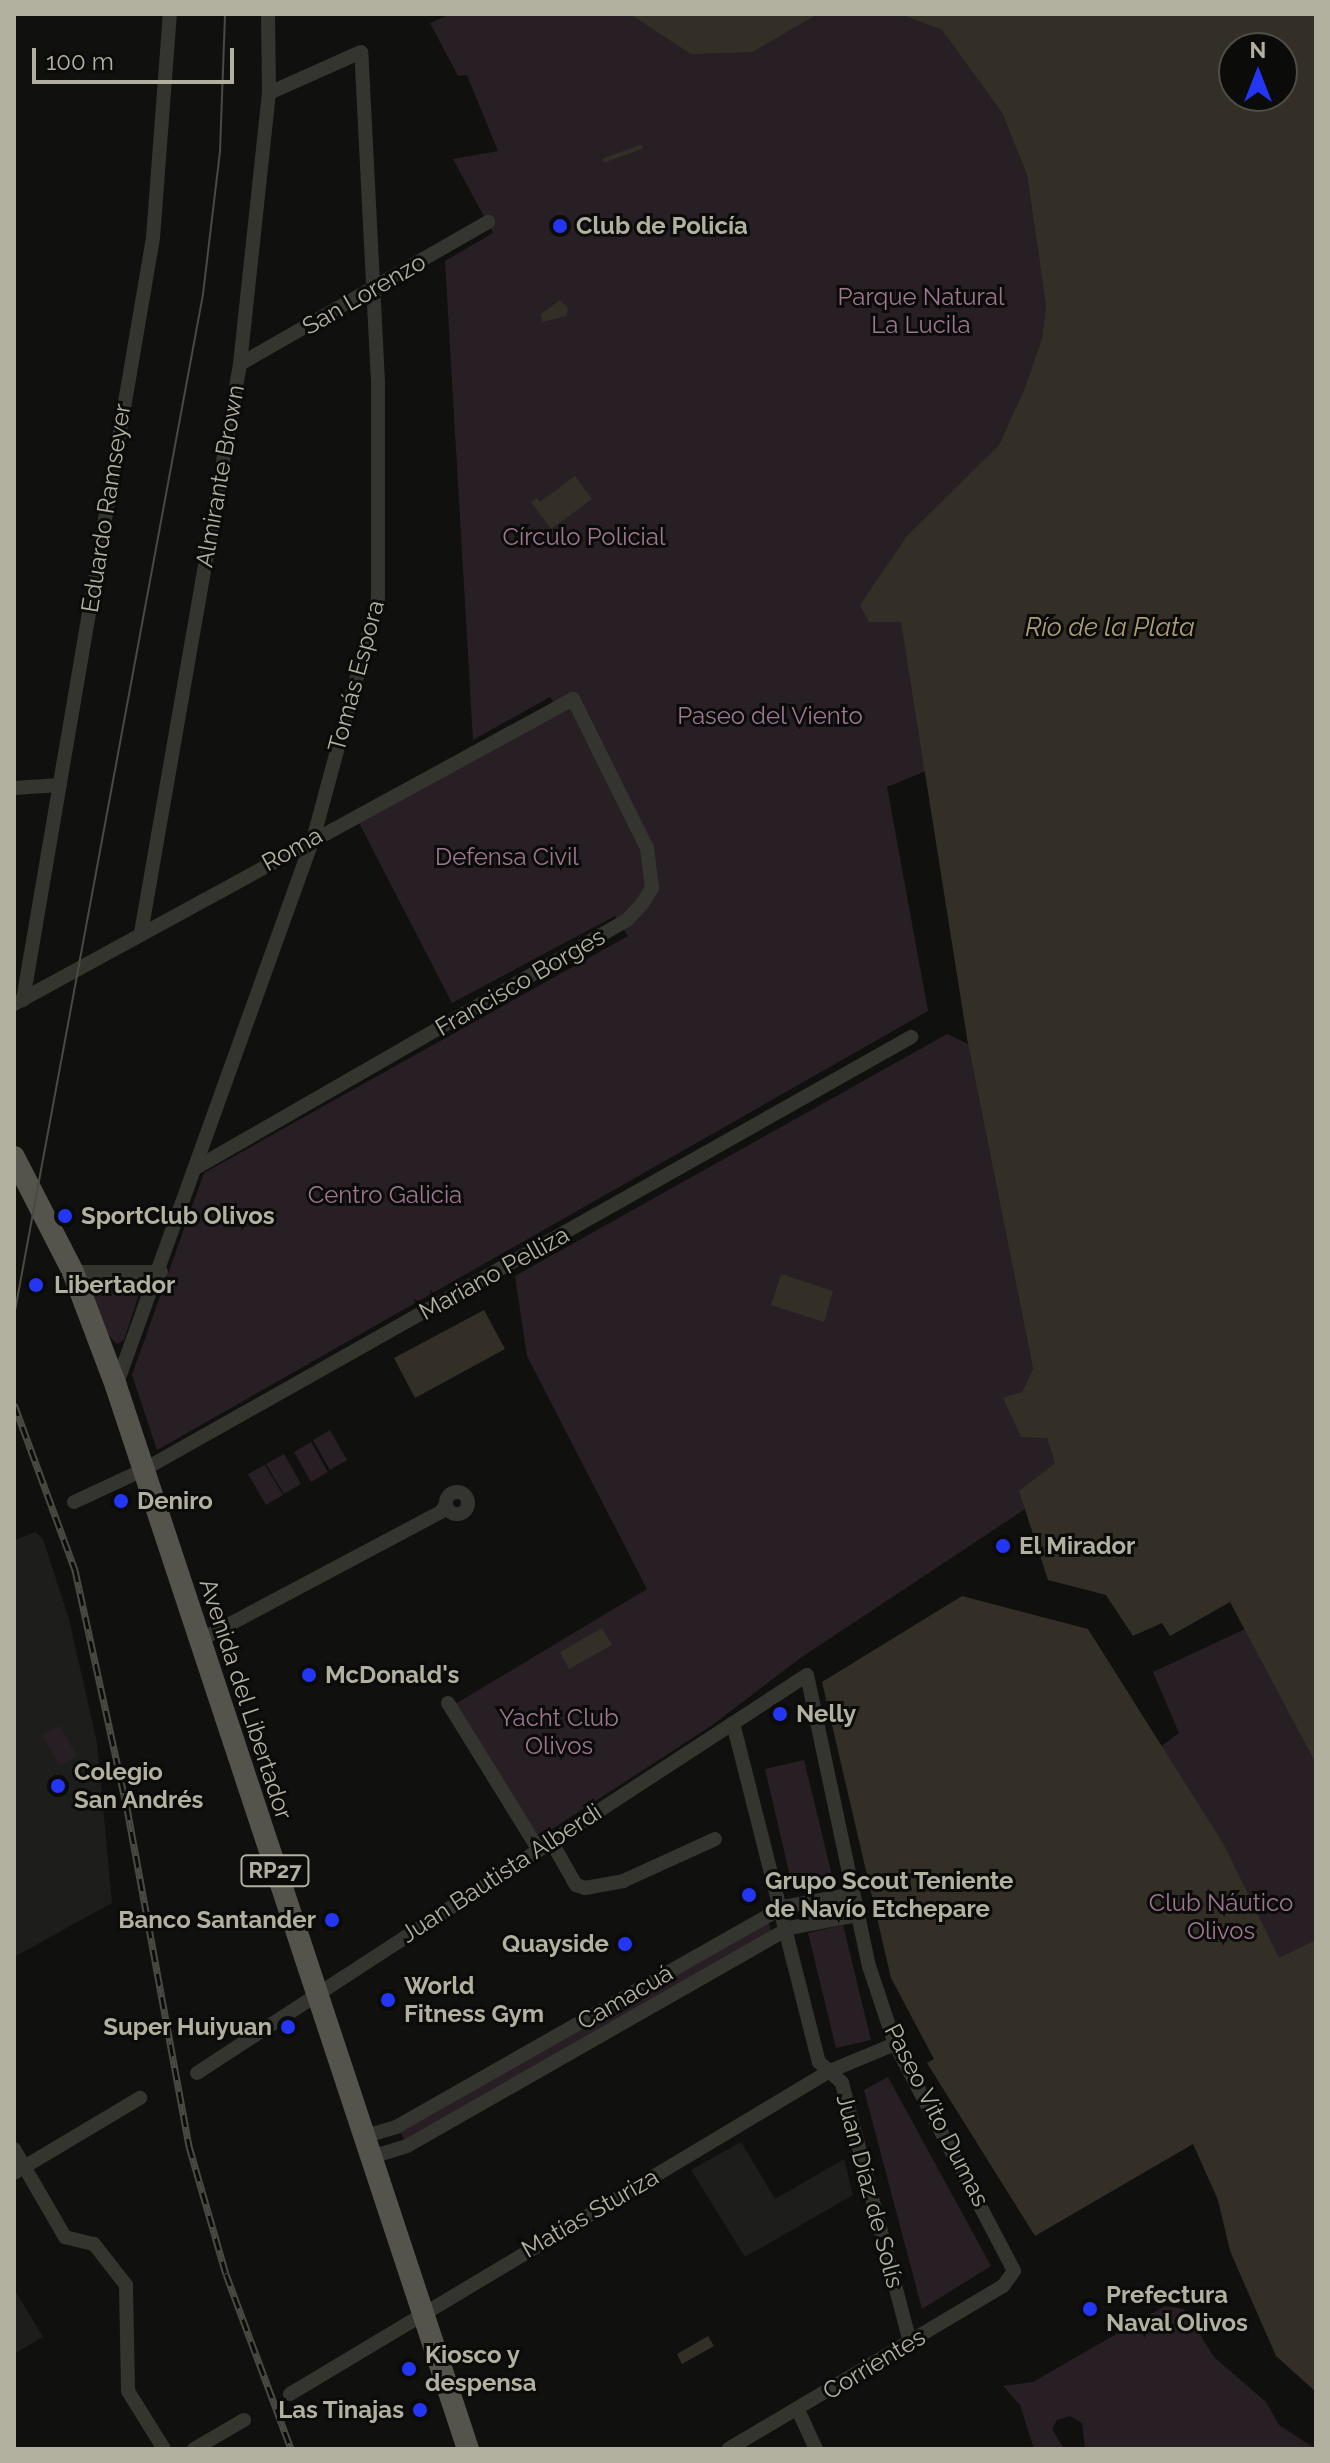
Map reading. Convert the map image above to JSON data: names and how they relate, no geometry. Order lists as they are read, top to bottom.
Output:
{
  "streets": {
    "main road": ["Avenida del Libertador", "RP27"],
    "street": [
      "San Lorenzo",
      "Almirante Brown",
      "Eduardo Ramseyer",
      "Tomás Espora",
      "Roma",
      "Francisco Borges",
      "Mariano Pelliza",
      "Juan Bautista Alberdi",
      "Camacuá",
      "Paseo Vito Dumas",
      "Juan Díaz de Solís",
      "Matías Sturiza",
      "Corrientes"
    ]
  },
  "crossings": [
    ["San Lorenzo", "Almirante Brown"],
    ["San Lorenzo", "Tomás Espora"],
    ["Almirante Brown", "Tomás Espora"],
    ["Almirante Brown", "Roma"],
    ["Eduardo Ramseyer", "Roma"],
    ["Tomás Espora", "Roma"],
    ["Tomás Espora", "Francisco Borges"],
    ["Tomás Espora", "Avenida del Libertador"],
    ["Roma", "Francisco Borges"],
    ["Mariano Pelliza", "Avenida del Libertador"],
    ["Avenida del Libertador", "Juan Bautista Alberdi"],
    ["Avenida del Libertador", "Camacuá"],
    ["Avenida del Libertador", "Matías Sturiza"],
    ["Juan Bautista Alberdi", "Paseo Vito Dumas"],
    ["Juan Bautista Alberdi", "Juan Díaz de Solís"],
    ["Camacuá", "Paseo Vito Dumas"],
    ["Camacuá", "Juan Díaz de Solís"],
    ["Paseo Vito Dumas", "Matías Sturiza"],
    ["Paseo Vito Dumas", "Corrientes"],
    ["Juan Díaz de Solís", "Matías Sturiza"],
    ["Juan Díaz de Solís", "Corrientes"]
  ],
  "water": ["Río de la Plata"],
  "parks": [
    "Parque Natural La Lucila",
    "Círculo Policial",
    "Paseo del Viento",
    "Defensa Civil",
    "Centro Galicia",
    "Yacht Club Olivos",
    "Club Náutico Olivos"
  ],
  "places": [
    "Club de Policía",
    "SportClub Olivos",
    "Libertador",
    "Deniro",
    "El Mirador",
    "McDonald's",
    "Nelly",
    "Colegio San Andrés",
    "Grupo Scout Teniente de Navío Etchepare",
    "Banco Santander",
    "Quayside",
    "World Fitness Gym",
    "Super Huiyuan",
    "Prefectura Naval Olivos",
    "Kiosco y despensa",
    "Las Tinajas"
  ],
  "scale_bar": "100 m",
  "north": "top"
}
